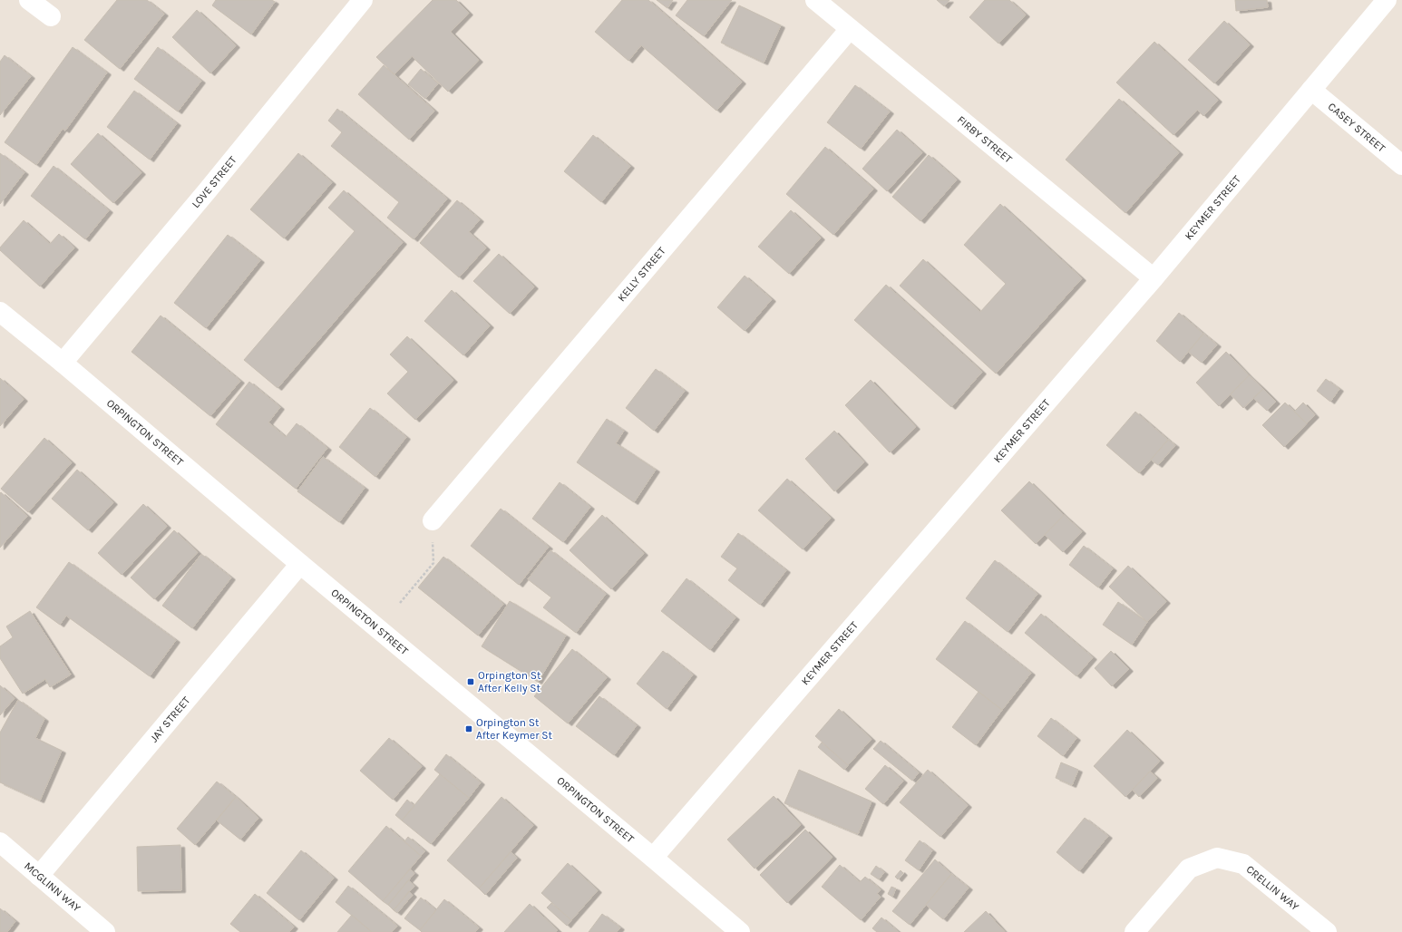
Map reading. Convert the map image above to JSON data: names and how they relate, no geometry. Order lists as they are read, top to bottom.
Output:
{
  "streets": {
    "street": [
      "CASEY STREET",
      "FIRBY STREET",
      "LOVE STREET",
      "KEYMER STREET",
      "KELLY STREET",
      "ORPINGTON STREET",
      "JAY STREET",
      "MCGLINN WAY",
      "CRELLIN WAY"
    ]
  },
  "crossings": [
    ["CASEY STREET", "KEYMER STREET"],
    ["FIRBY STREET", "KEYMER STREET"],
    ["FIRBY STREET", "KELLY STREET"],
    ["LOVE STREET", "ORPINGTON STREET"],
    ["KEYMER STREET", "ORPINGTON STREET"],
    ["ORPINGTON STREET", "JAY STREET"],
    ["JAY STREET", "MCGLINN WAY"]
  ],
  "places": {
    "transit": ["Orpington St After Kelly St", "Orpington St After Keymer St"]
  }
}
